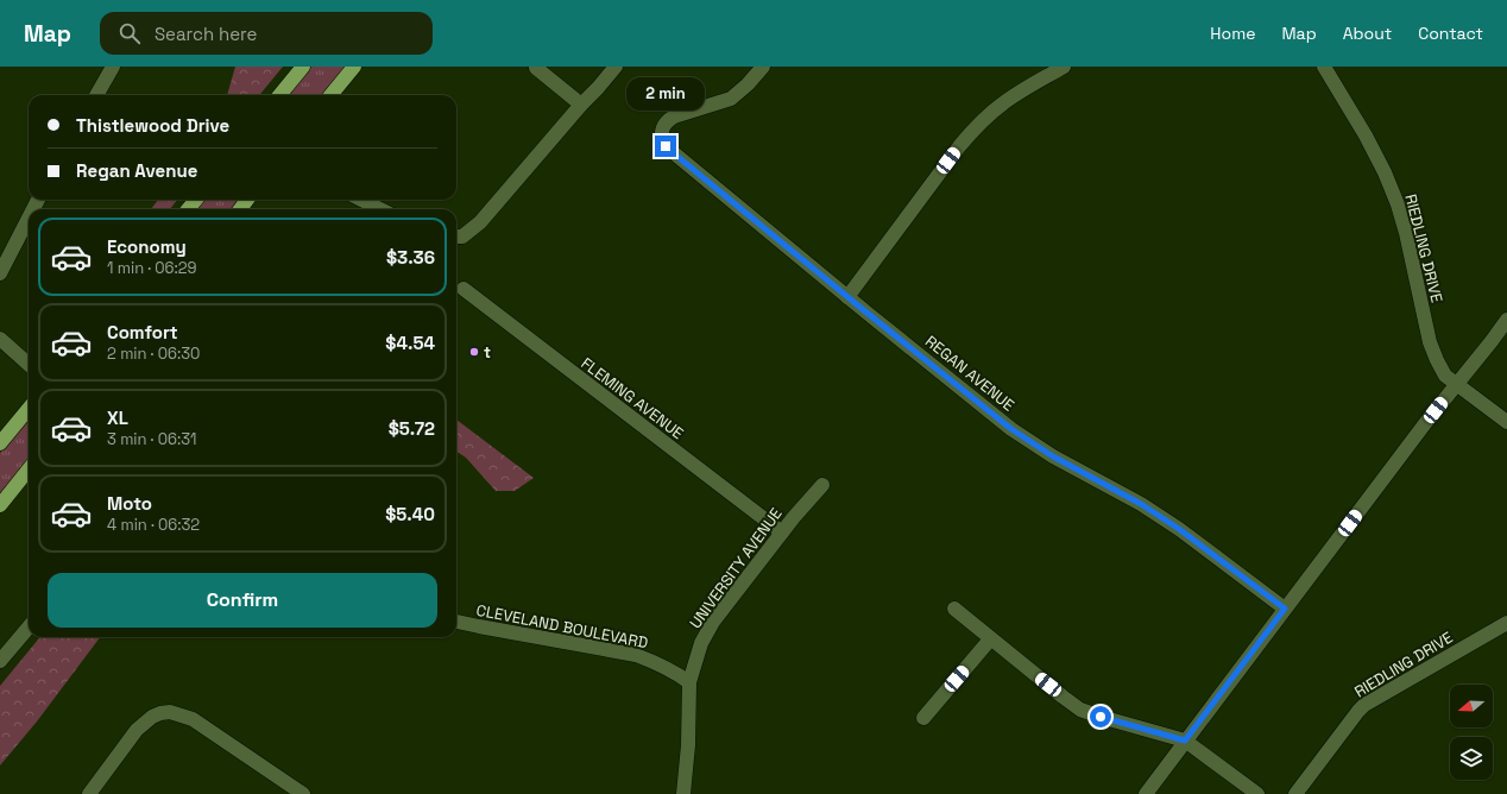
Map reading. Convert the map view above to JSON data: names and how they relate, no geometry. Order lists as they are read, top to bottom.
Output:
{
  "streets": {
    "street": [
      "RIEDLING DRIVE",
      "REGAN AVENUE",
      "FLEMING AVENUE",
      "UNIVERSITY AVENUE",
      "CLEVELAND BOULEVARD"
    ]
  },
  "crossings": [
    ["FLEMING AVENUE", "UNIVERSITY AVENUE"],
    ["UNIVERSITY AVENUE", "CLEVELAND BOULEVARD"]
  ],
  "places": ["t"],
  "north": "left",
  "page": {
    "header": "Map",
    "search": "Search here",
    "nav": [
      "Home",
      "Map",
      "About",
      "Contact"
    ],
    "bubble": "2 min",
    "banner": ["Thistlewood Drive", "Regan Avenue"],
    "list": [
      {
        "name": "Economy",
        "note": "1 min · 06:29",
        "value": "$3.36"
      },
      {
        "name": "Comfort",
        "note": "2 min · 06:30",
        "value": "$4.54"
      },
      {
        "name": "XL",
        "note": "3 min · 06:31",
        "value": "$5.72"
      },
      {
        "name": "Moto",
        "note": "4 min · 06:32",
        "value": "$5.40"
      }
    ],
    "buttons": "Confirm"
  }
}
